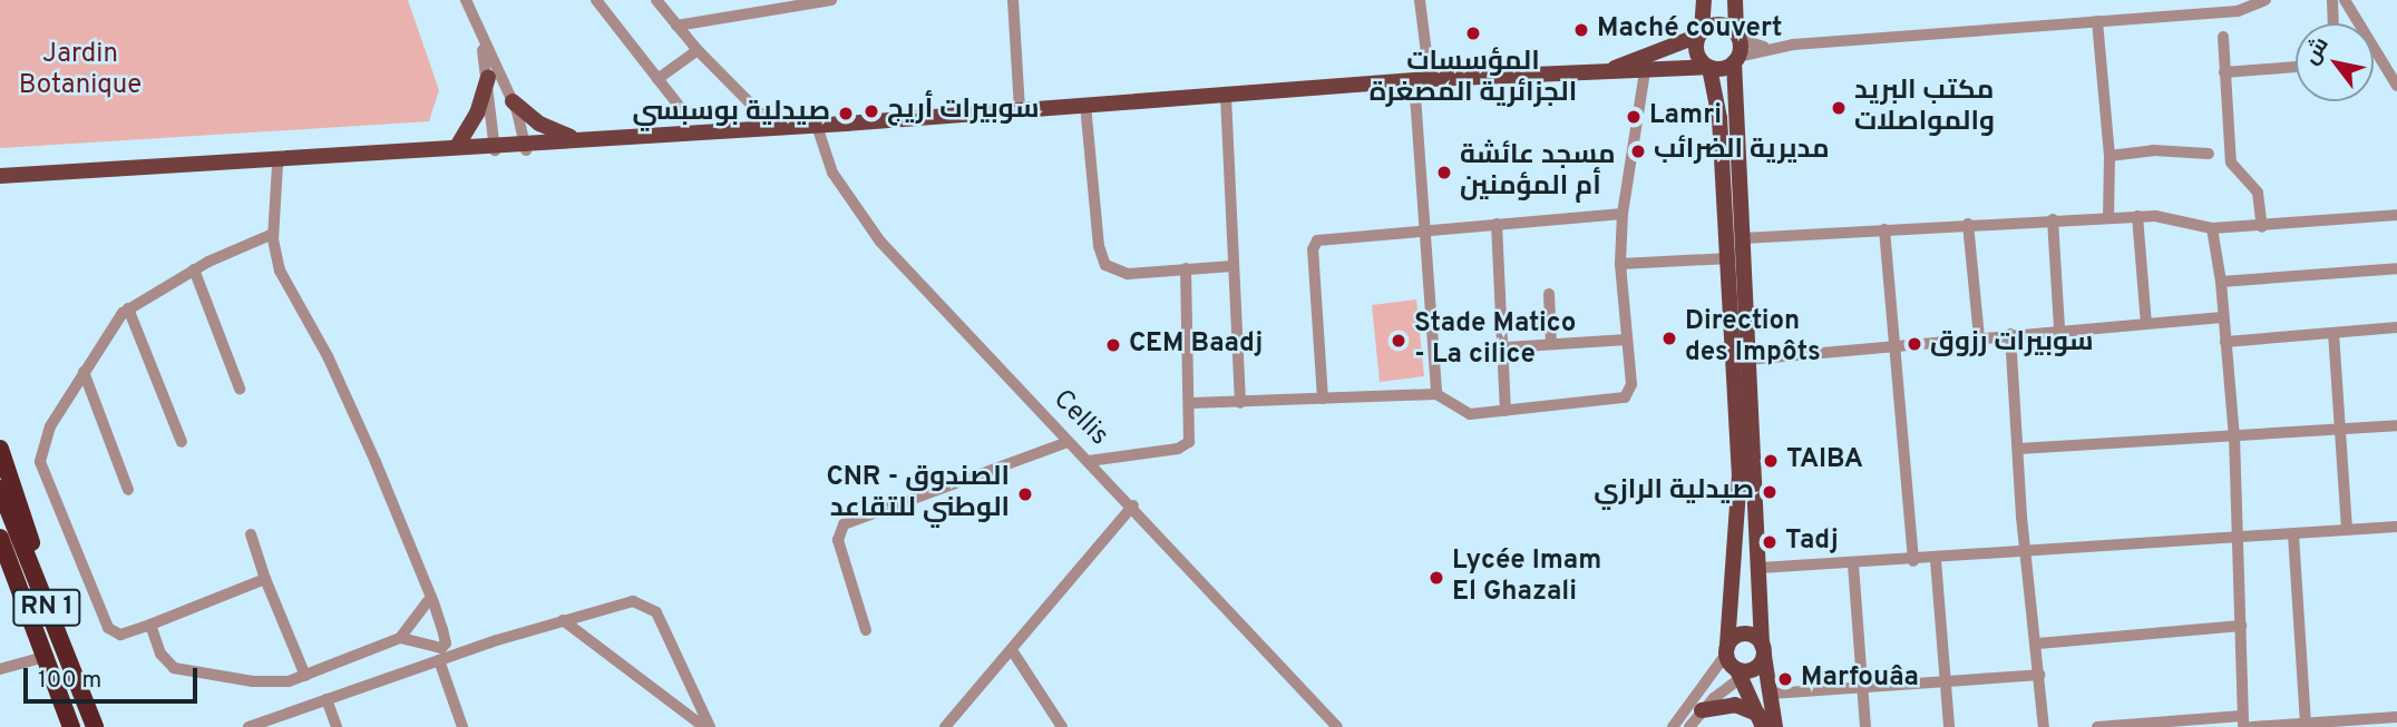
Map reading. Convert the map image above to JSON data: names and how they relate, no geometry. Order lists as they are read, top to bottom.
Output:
{
  "streets": {
    "highway": ["RN 1"],
    "street": ["Cellis"]
  },
  "parks": ["Jardin Botanique"],
  "places": [
    "Maché couvert",
    "المؤسسات الجزائرية المصغرة",
    "مكتب البريد والمواصلات",
    "سوبيرات أريج",
    "صيدلية بوسبسي",
    "Lamri",
    "مديرية الضرائب",
    "مسجد عائشة أم المؤمنين",
    "Direction des Impôts",
    "Stade Matico - La cilice",
    "سوبيرات رزوق",
    "CEM Baadj",
    "TAIBA",
    "صيدلية الرازي",
    "CNR - الصندوق الوطني للتقاعد",
    "Tadj",
    "Lycée Imam El Ghazali",
    "Marfouâa"
  ],
  "scale_bar": "100 m",
  "north": "top left"
}
